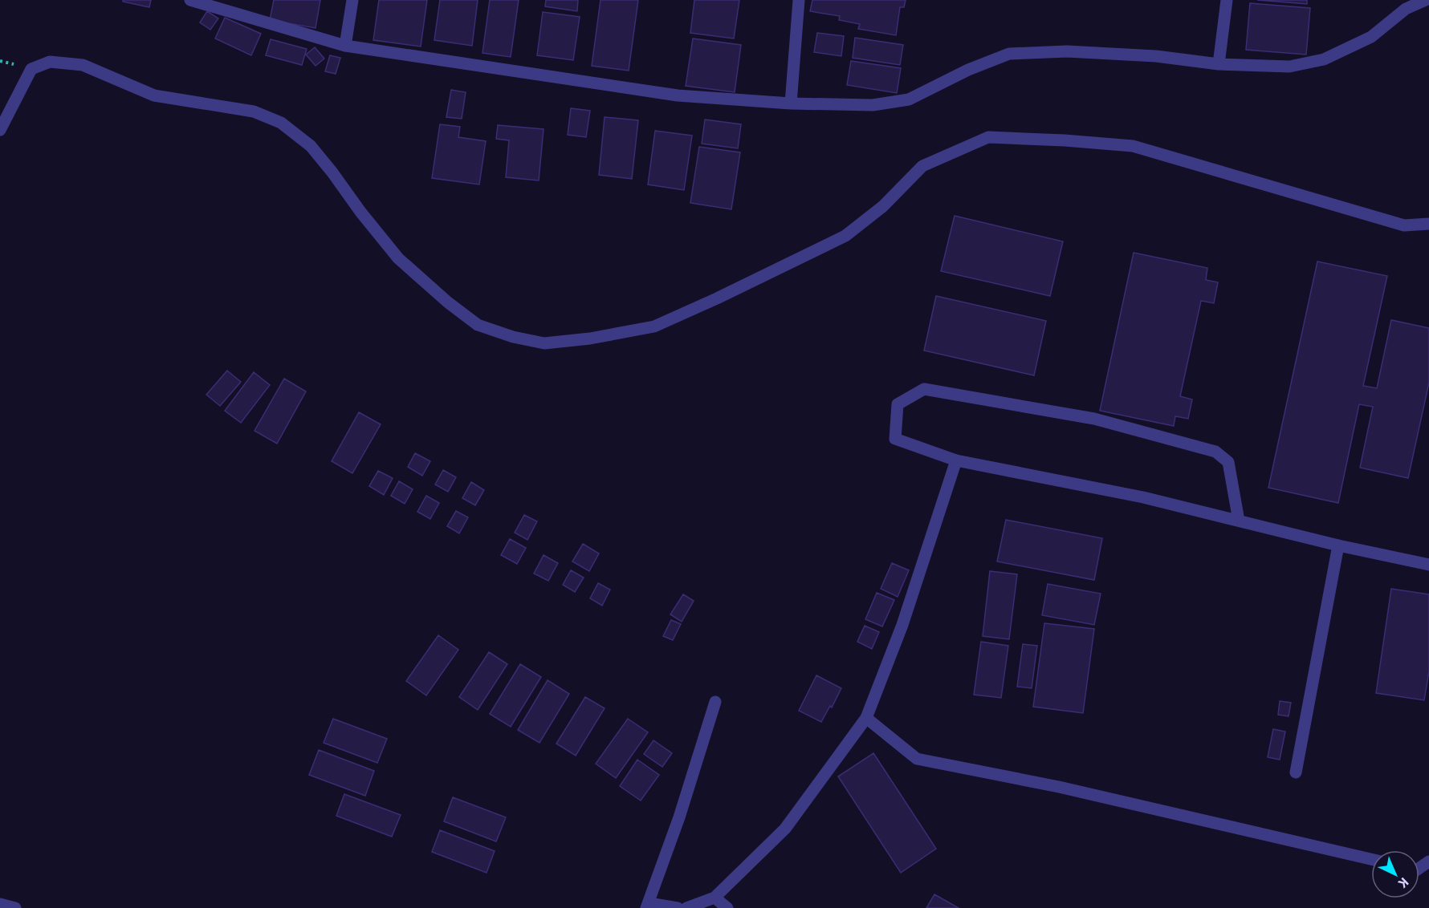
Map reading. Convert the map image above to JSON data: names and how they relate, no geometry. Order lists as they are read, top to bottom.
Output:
{
  "north": "bottom right"
}
